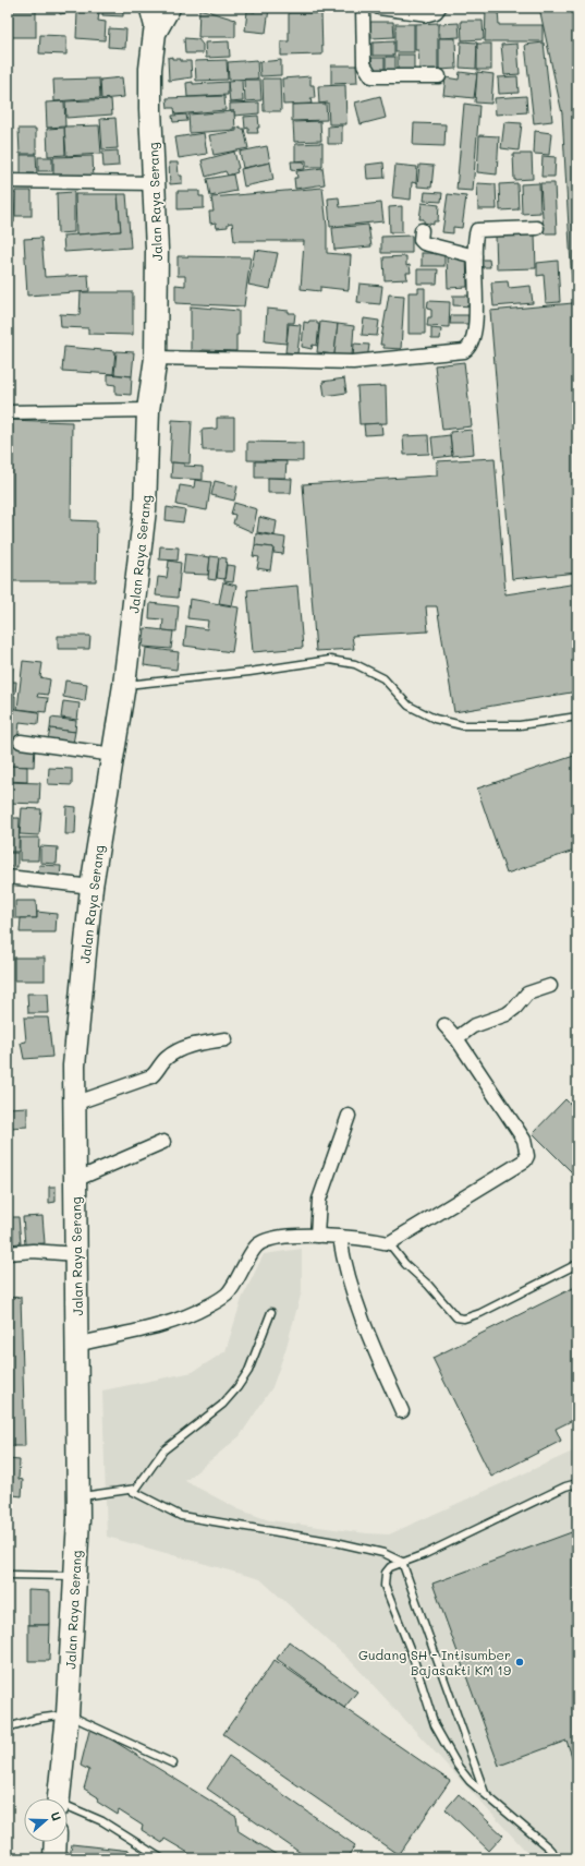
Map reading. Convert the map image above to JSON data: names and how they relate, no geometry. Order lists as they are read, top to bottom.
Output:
{
  "streets": {
    "highway": ["Jalan Raya Serang"]
  },
  "places": ["Gudang SH - Intisumber Bajasakti KM 19"],
  "north": "right"
}
